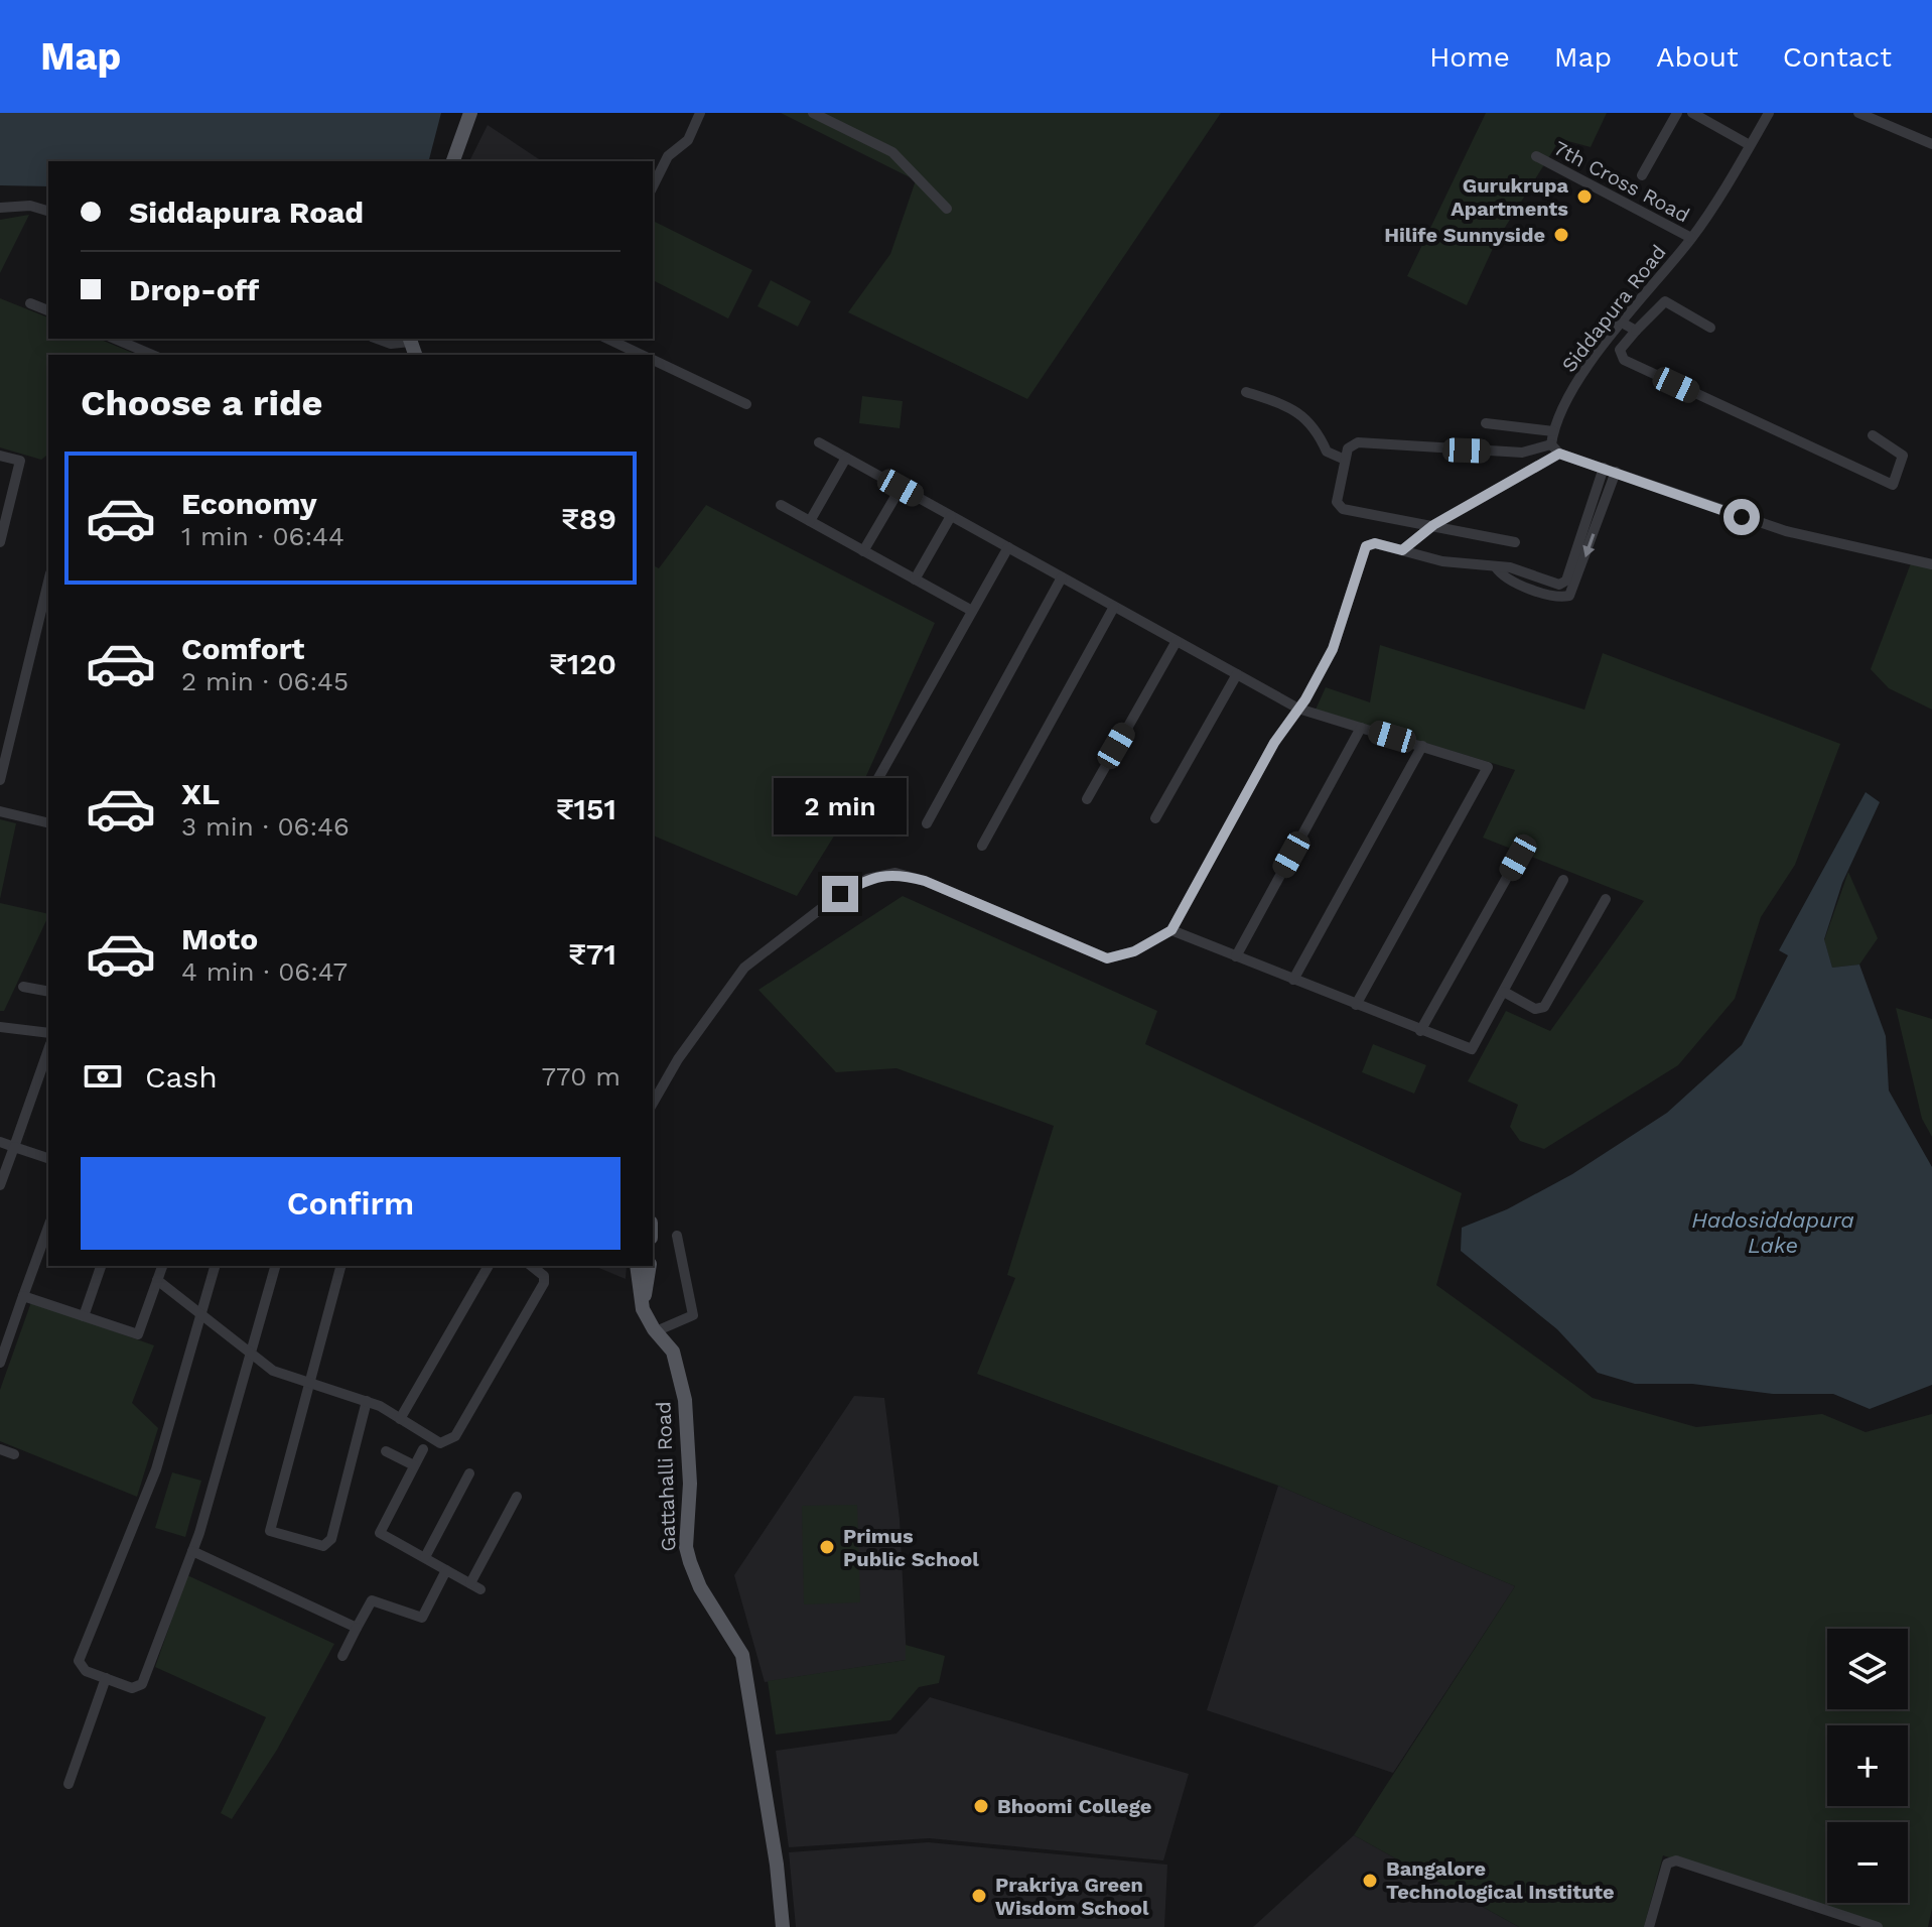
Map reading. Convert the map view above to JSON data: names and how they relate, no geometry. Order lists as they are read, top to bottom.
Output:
{
  "streets": {
    "main road": ["Gattahalli Road"],
    "street": ["7th Cross Road", "Siddapura Road"]
  },
  "crossings": [
    ["7th Cross Road", "Siddapura Road"]
  ],
  "water": ["Hadosiddapura Lake"],
  "places": [
    "Gurukrupa Apartments",
    "Hilife Sunnyside",
    "Primus Public School",
    "Bhoomi College",
    "Bangalore Technological Institute",
    "Prakriya Green Wisdom School"
  ],
  "page": {
    "header": "Map",
    "nav": [
      "Home",
      "Map",
      "About",
      "Contact"
    ],
    "banner": ["Siddapura Road", "Drop-off"],
    "heading": "Choose a ride",
    "list": [
      {
        "name": "Economy",
        "note": "1 min · 06:44",
        "value": "₹89"
      },
      {
        "name": "Comfort",
        "note": "2 min · 06:45",
        "value": "₹120"
      },
      {
        "name": "XL",
        "note": "3 min · 06:46",
        "value": "₹151"
      },
      {
        "name": "Moto",
        "note": "4 min · 06:47",
        "value": "₹71"
      }
    ],
    "bubble": "2 min",
    "pay": ["Cash", "770 m"],
    "buttons": "Confirm",
    "map_buttons": ["+", "−"]
  }
}
